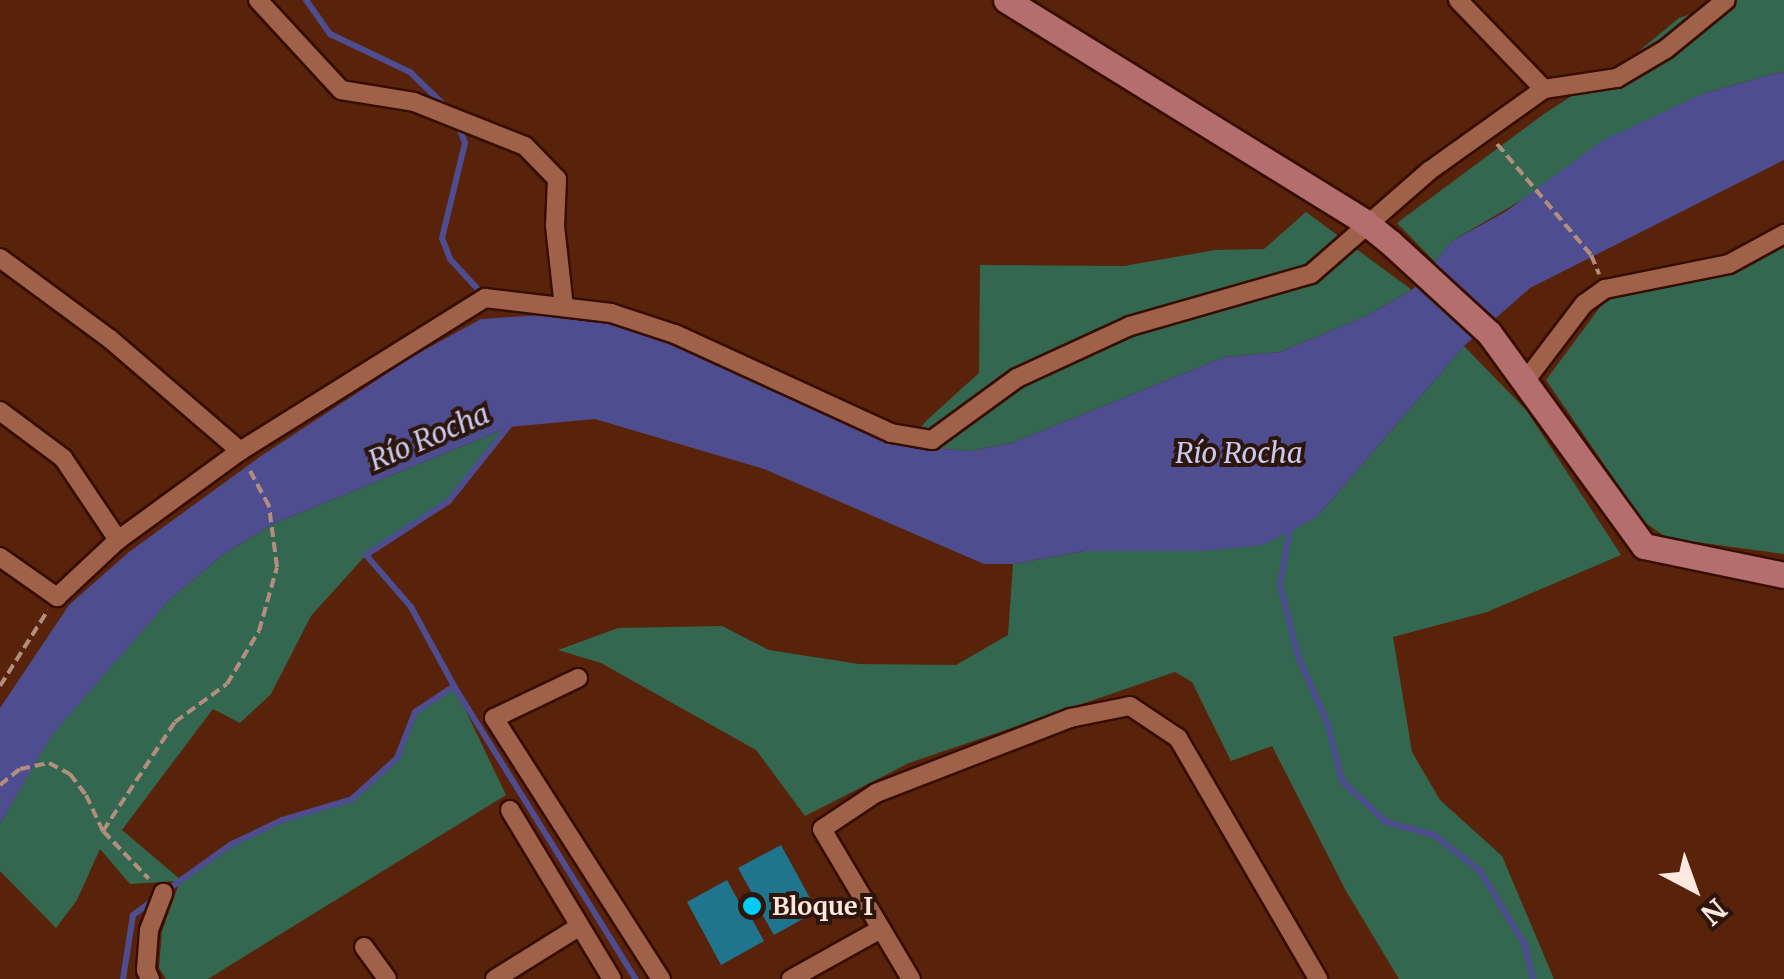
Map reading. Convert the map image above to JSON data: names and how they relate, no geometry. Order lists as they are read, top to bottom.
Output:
{
  "water": ["Río Rocha"],
  "places": ["Bloque I"],
  "north": "bottom right"
}
